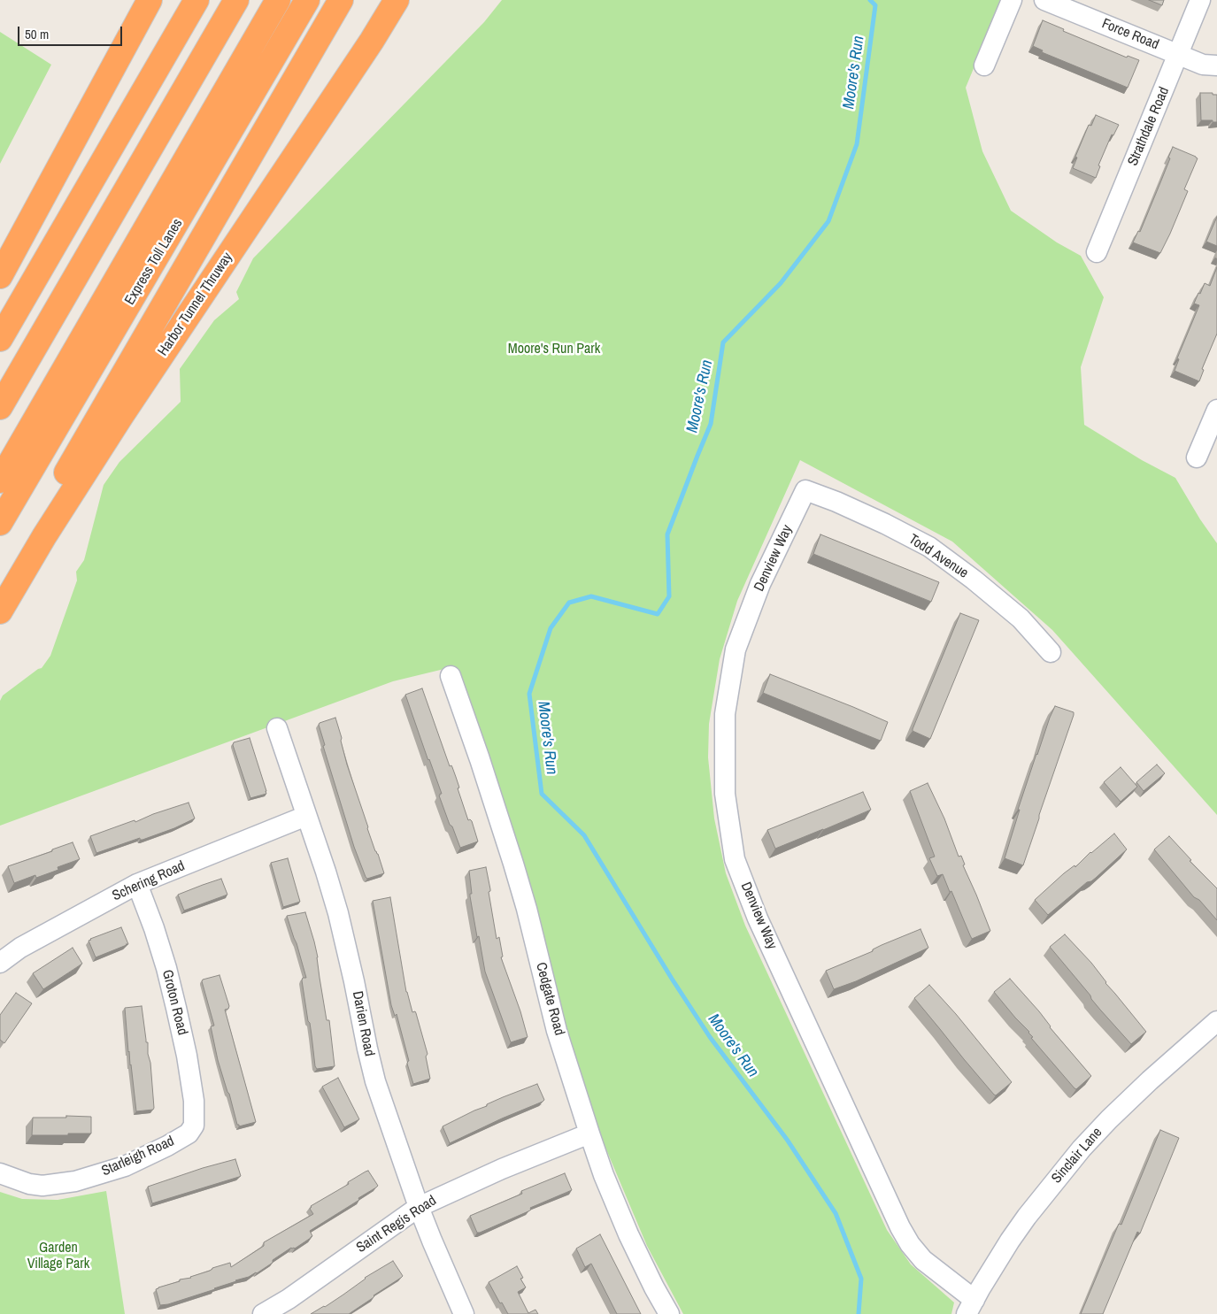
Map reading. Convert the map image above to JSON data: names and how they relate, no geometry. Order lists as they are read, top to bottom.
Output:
{
  "streets": {
    "highway": ["Express Toll Lanes", "Harbor Tunnel Thruway"],
    "street": [
      "Force Road",
      "Strathdale Road",
      "Todd Avenue",
      "Denview Way",
      "Schering Road",
      "Cedgate Road",
      "Groton Road",
      "Darien Road",
      "Sinclair Lane",
      "Starleigh Road",
      "Saint Regis Road"
    ]
  },
  "crossings": [
    ["Force Road", "Strathdale Road"],
    ["Todd Avenue", "Denview Way"],
    ["Denview Way", "Sinclair Lane"],
    ["Schering Road", "Groton Road"],
    ["Schering Road", "Darien Road"],
    ["Cedgate Road", "Saint Regis Road"],
    ["Groton Road", "Starleigh Road"],
    ["Darien Road", "Saint Regis Road"]
  ],
  "water": ["Moore's Run"],
  "parks": ["Moore's Run Park", "Garden Village Park"],
  "scale_bar": "50 m"
}
